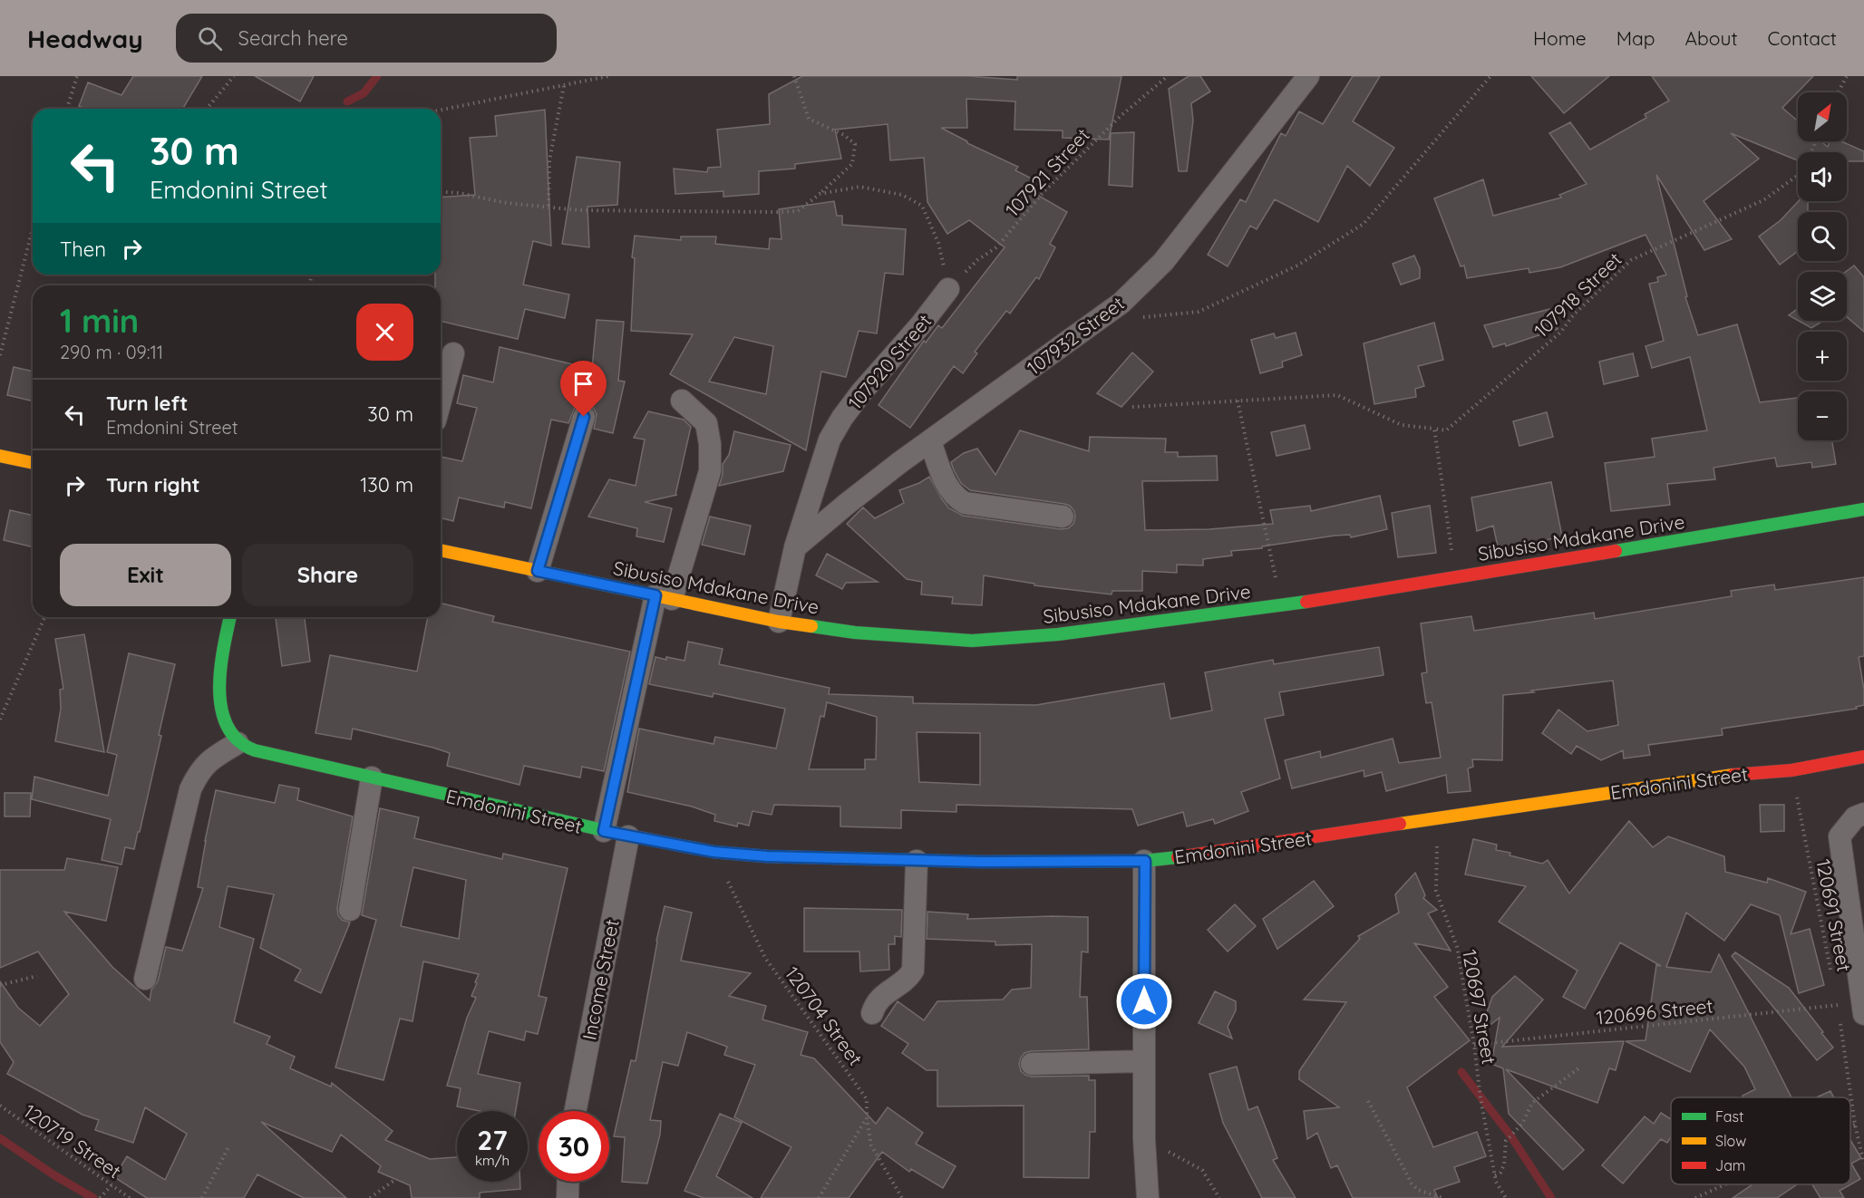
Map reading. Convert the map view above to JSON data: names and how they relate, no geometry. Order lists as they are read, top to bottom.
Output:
{
  "streets": {
    "street": [
      "107932 Street",
      "107920 Street",
      "Sibusiso Mdakane Drive",
      "Emdonini Street",
      "Income Street"
    ],
    "path": [
      "107921 Street",
      "107918 Street",
      "120691 Street",
      "120697 Street",
      "120696 Street",
      "120704 Street",
      "120719 Street"
    ]
  },
  "crossings": [
    ["107921 Street", "107920 Street"],
    ["107932 Street", "107920 Street"],
    ["107920 Street", "Sibusiso Mdakane Drive"],
    ["Emdonini Street", "120691 Street"],
    ["Emdonini Street", "Income Street"],
    ["Emdonini Street", "120697 Street"],
    ["Emdonini Street", "120704 Street"],
    ["120691 Street", "120696 Street"],
    ["120697 Street", "120696 Street"]
  ],
  "legend": ["Fast", "Slow", "Jam"],
  "north": "top right",
  "page": {
    "header": "Headway",
    "search": "Search here",
    "nav": [
      "Home",
      "Map",
      "About",
      "Contact"
    ],
    "map_buttons": ["+", "−"],
    "turn": ["30 m", "Emdonini Street"],
    "then": "Then",
    "heading": ["1 min", "290 m · 09:11"],
    "list": [
      {
        "name": "Turn left",
        "note": "Emdonini Street",
        "value": "30 m"
      },
      {
        "name": "Turn right",
        "value": "130 m"
      }
    ],
    "buttons": ["Exit", "Share"],
    "speed": "27 km/h",
    "limit": "30"
  }
}
